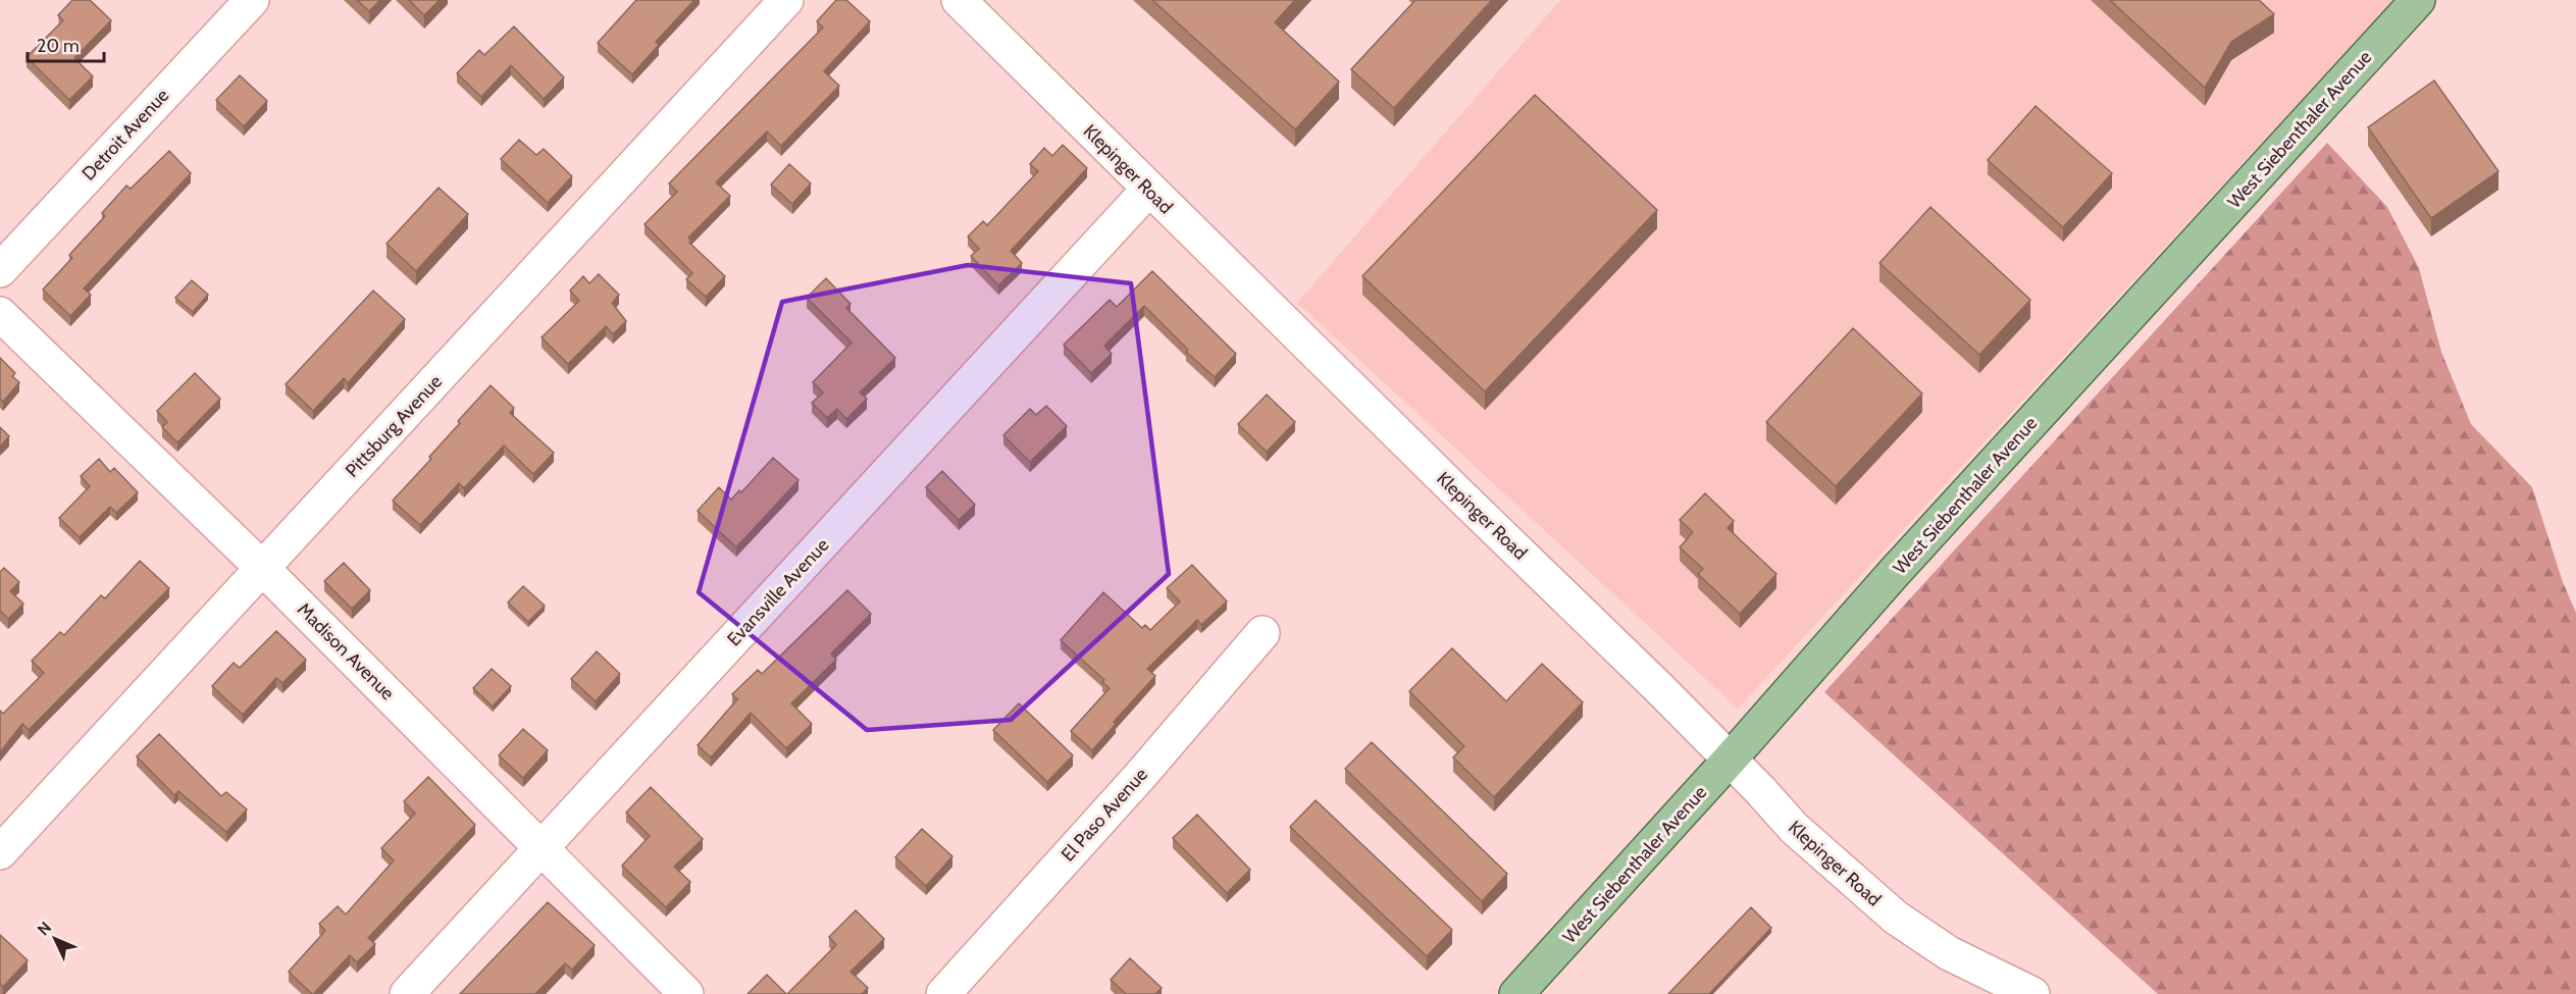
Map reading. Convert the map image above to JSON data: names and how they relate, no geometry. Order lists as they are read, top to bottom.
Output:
{
  "streets": {
    "main road": ["West Siebenthaler Avenue"],
    "street": [
      "Detroit Avenue",
      "Klepinger Road",
      "Pittsburg Avenue",
      "Evansville Avenue",
      "Madison Avenue",
      "El Paso Avenue"
    ]
  },
  "crossings": [
    ["West Siebenthaler Avenue", "Klepinger Road"],
    ["Klepinger Road", "Evansville Avenue"],
    ["Pittsburg Avenue", "Madison Avenue"],
    ["Evansville Avenue", "Madison Avenue"]
  ],
  "scale_bar": "20 m",
  "north": "top left"
}
